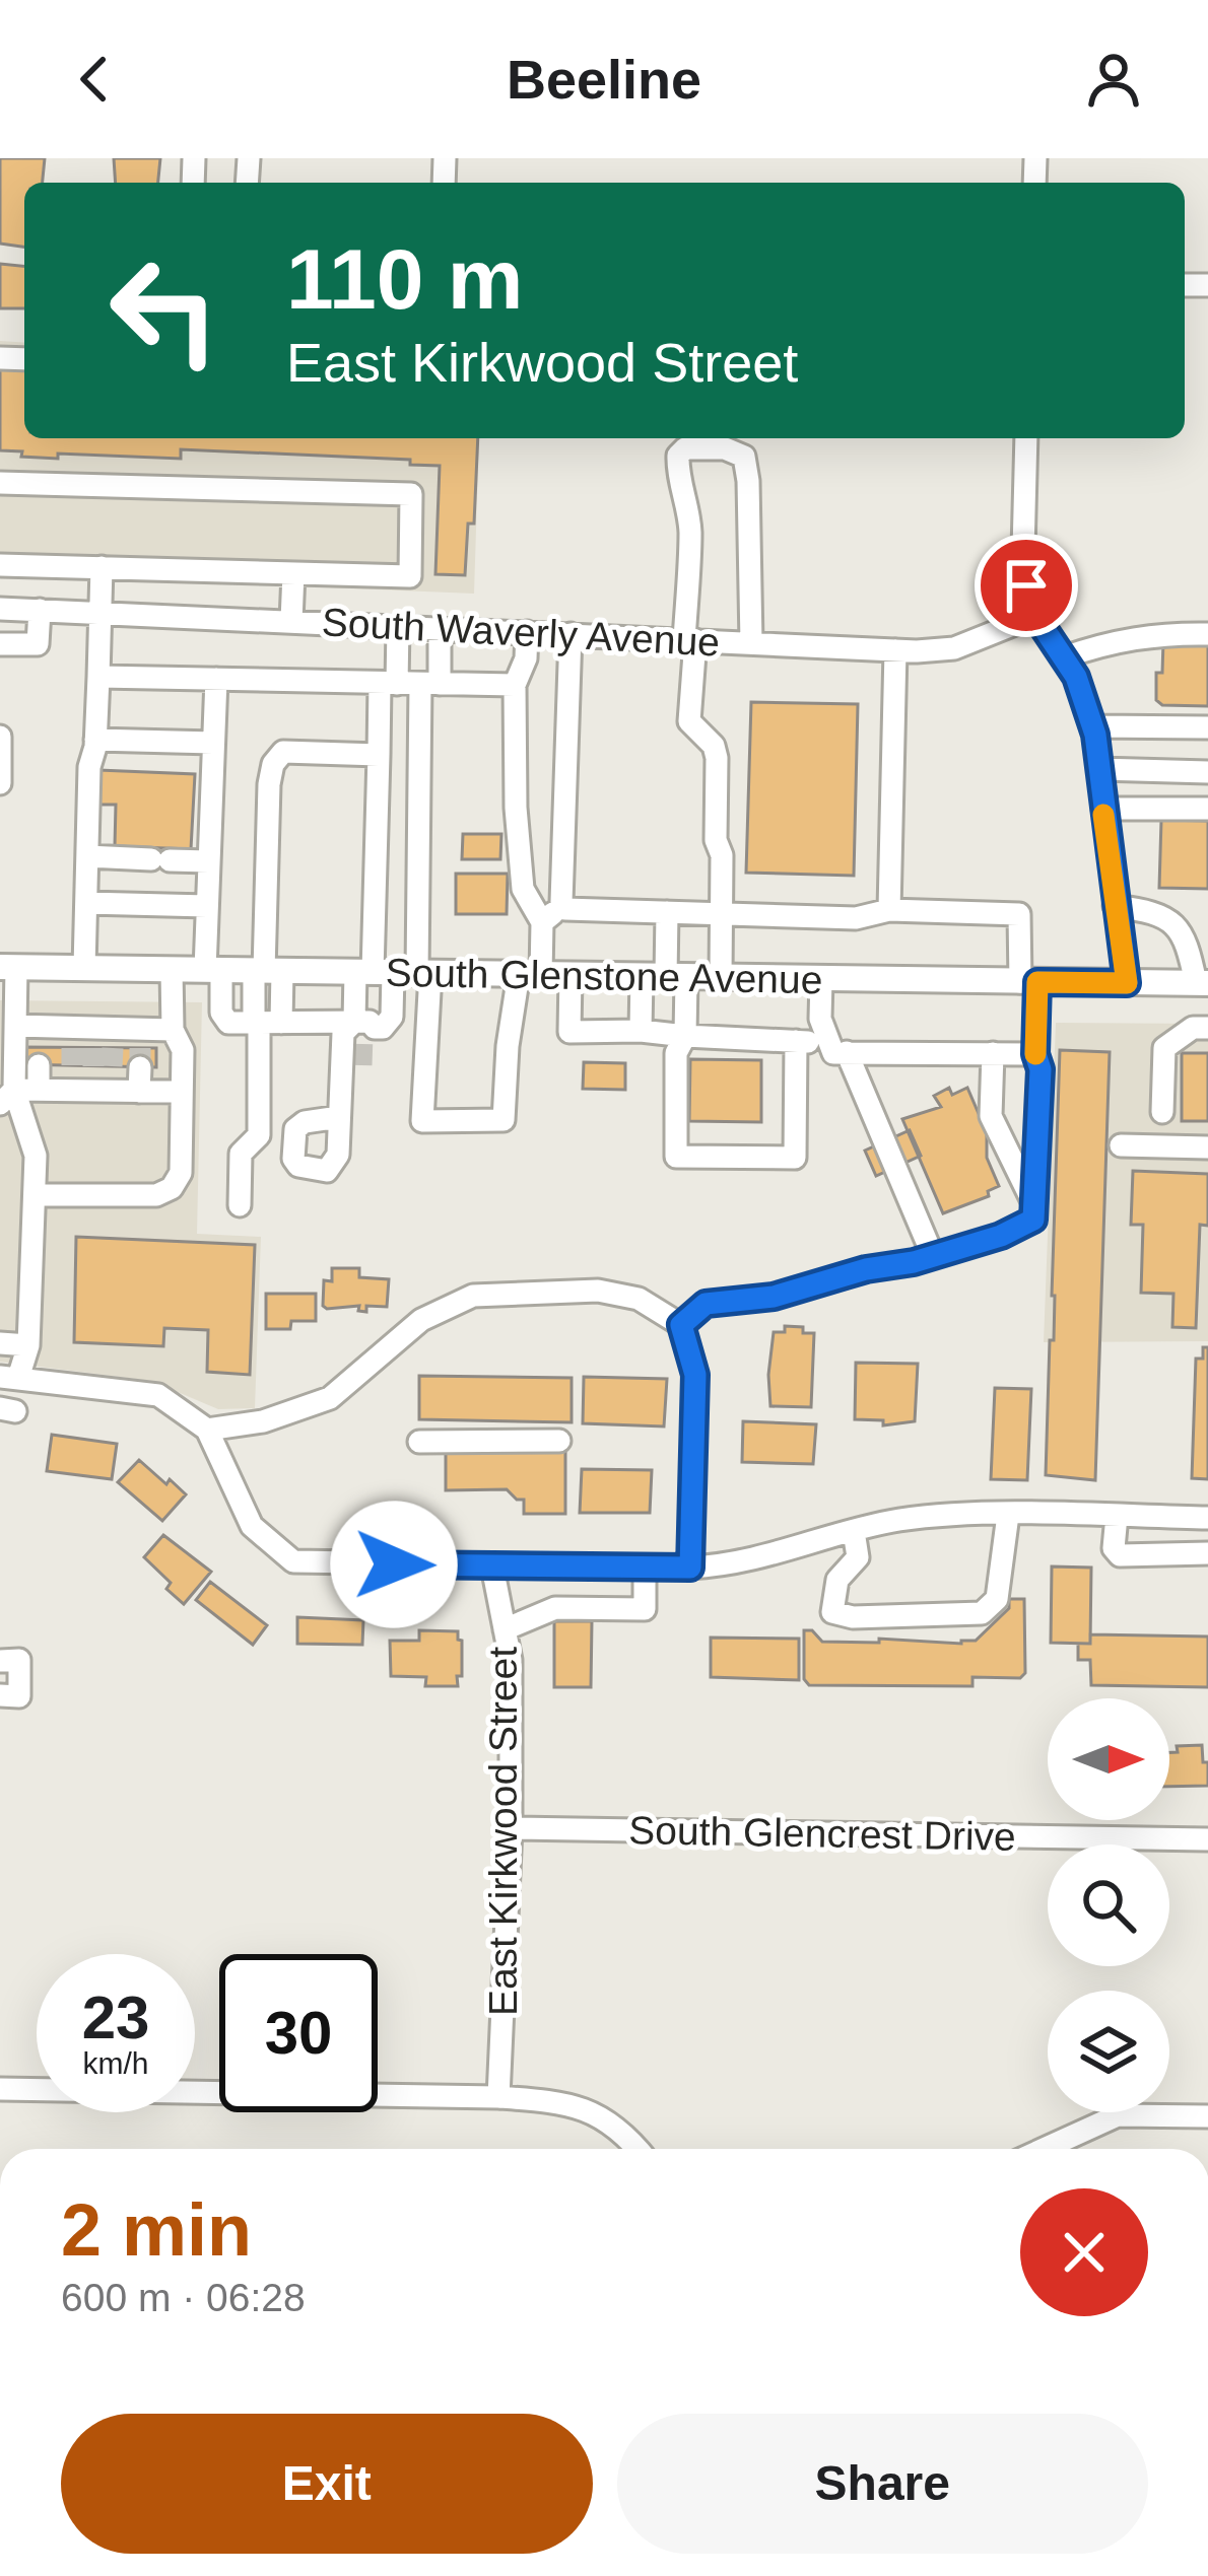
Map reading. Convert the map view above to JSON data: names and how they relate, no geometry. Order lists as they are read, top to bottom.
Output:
{
  "streets": {
    "main road": ["South Glenstone Avenue"],
    "street": ["South Waverly Avenue", "East Kirkwood Street", "South Glencrest Drive"]
  },
  "crossings": [
    ["East Kirkwood Street", "South Glencrest Drive"]
  ],
  "north": "right",
  "page": {
    "header": "Beeline",
    "turn": ["110 m", "East Kirkwood Street"],
    "speed": "23 km/h",
    "limit": "30",
    "heading": ["2 min", "600 m · 06:28"],
    "buttons": ["Exit", "Share"]
  }
}
